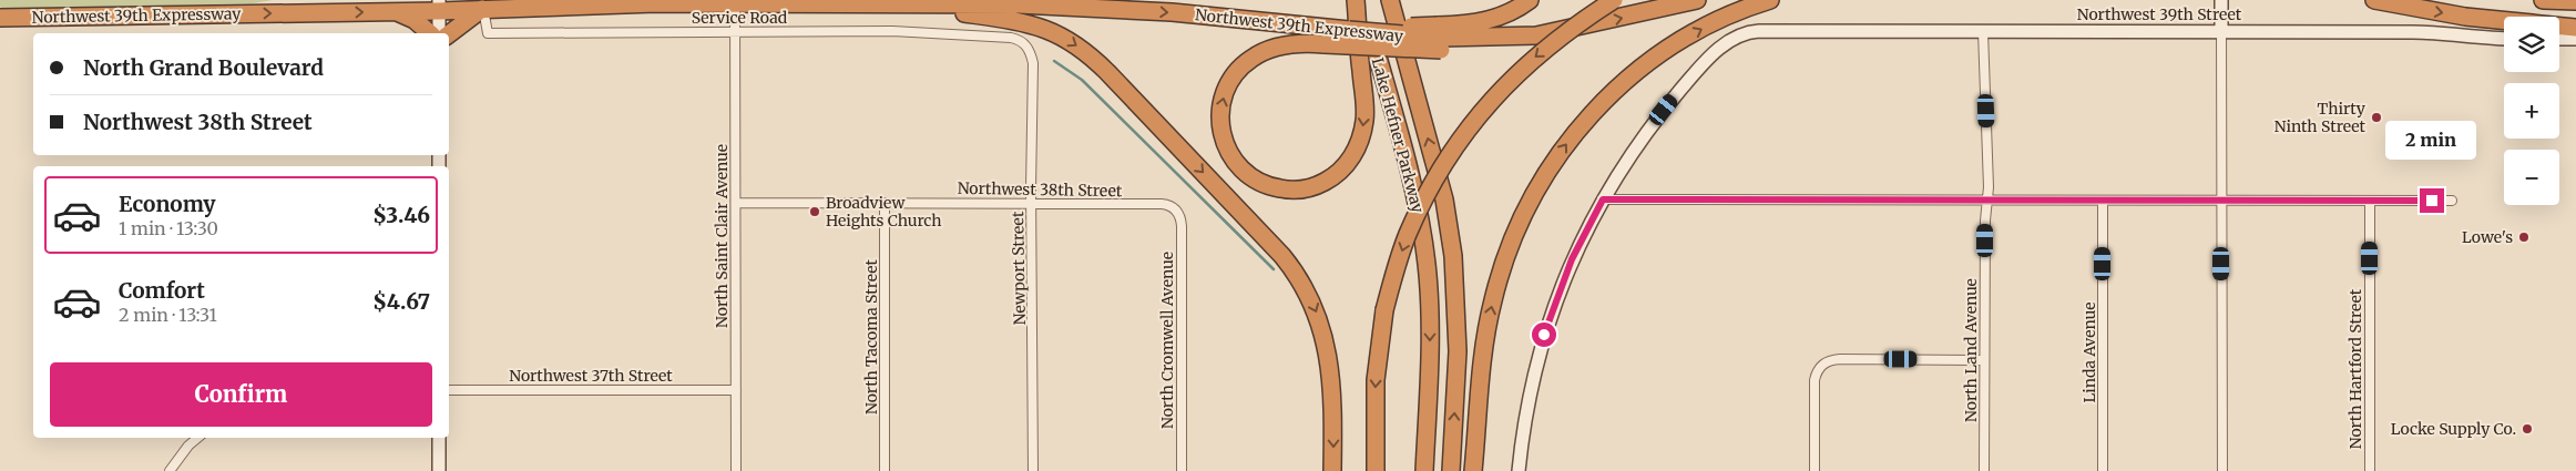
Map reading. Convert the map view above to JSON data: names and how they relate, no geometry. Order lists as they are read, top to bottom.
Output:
{
  "streets": {
    "highway": ["Northwest 39th Expressway", "Lake Hefner Parkway"],
    "main road": ["Northwest 39th Street"],
    "street": [
      "Service Road",
      "Northwest 38th Street",
      "North Saint Clair Avenue",
      "Newport Street",
      "North Tacoma Street",
      "North Cromwell Avenue",
      "North Land Avenue",
      "Linda Avenue",
      "North Hartford Street",
      "Northwest 37th Street"
    ]
  },
  "crossings": [
    ["Northwest 39th Street", "North Land Avenue"],
    ["Northwest 39th Expressway", "Service Road"],
    ["Northwest 39th Expressway", "North Saint Clair Avenue"],
    ["Service Road", "North Saint Clair Avenue"],
    ["Service Road", "Newport Street"],
    ["Northwest 38th Street", "North Saint Clair Avenue"],
    ["Northwest 38th Street", "Newport Street"],
    ["Northwest 38th Street", "North Tacoma Street"],
    ["Northwest 38th Street", "North Cromwell Avenue"],
    ["North Saint Clair Avenue", "Northwest 37th Street"]
  ],
  "one_way": ["Northwest 39th Expressway"],
  "places": [
    "Thirty Ninth Street",
    "Broadview Heights Church",
    "Lowe's",
    "Locke Supply Co."
  ],
  "page": {
    "map_buttons": ["+", "−"],
    "banner": ["North Grand Boulevard", "Northwest 38th Street"],
    "bubble": "2 min",
    "list": [
      {
        "name": "Economy",
        "note": "1 min · 13:30",
        "value": "$3.46"
      },
      {
        "name": "Comfort",
        "note": "2 min · 13:31",
        "value": "$4.67"
      }
    ],
    "buttons": "Confirm"
  }
}
